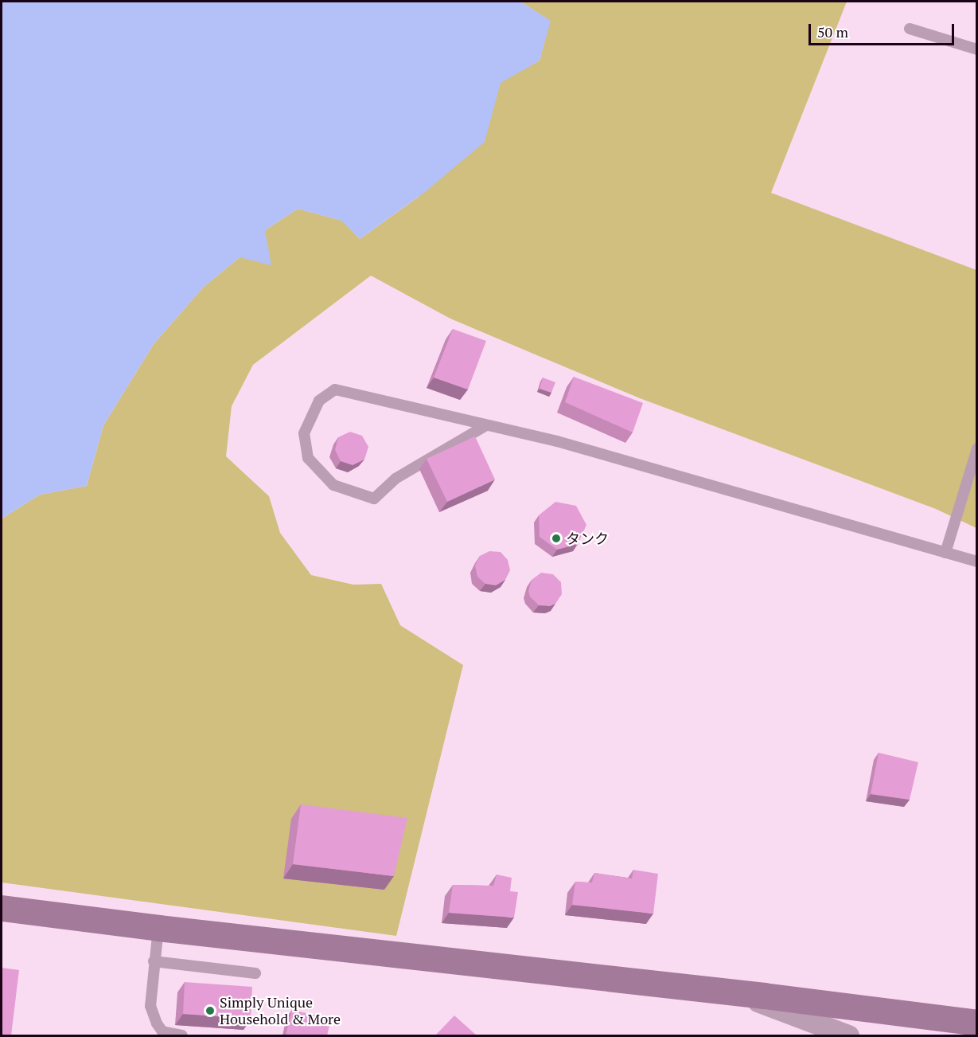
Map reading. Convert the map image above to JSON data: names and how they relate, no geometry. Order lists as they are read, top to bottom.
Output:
{
  "places": ["タンク", "Simply Unique Household & More"],
  "scale_bar": "50 m"
}
